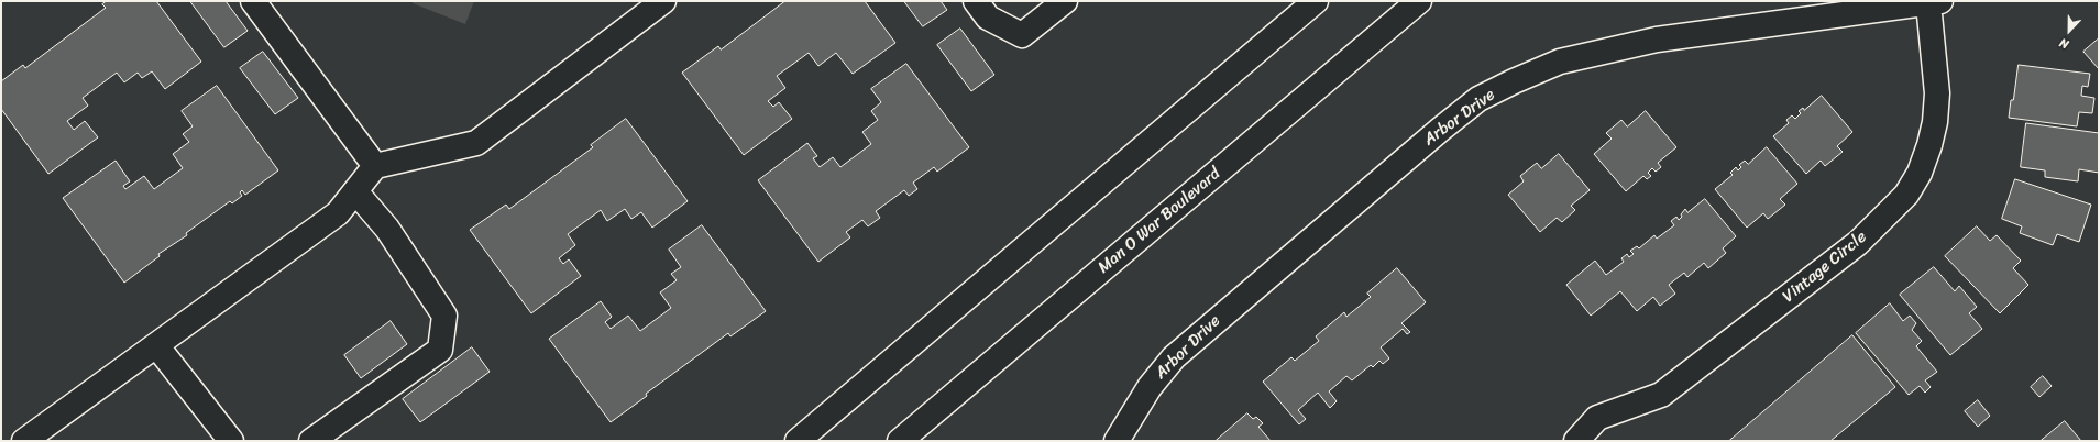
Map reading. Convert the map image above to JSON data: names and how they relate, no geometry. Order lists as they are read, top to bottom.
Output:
{
  "streets": {
    "street": ["Arbor Drive", "Man O War Boulevard", "Vintage Circle"]
  },
  "crossings": [
    ["Arbor Drive", "Vintage Circle"]
  ],
  "north": "bottom"
}
